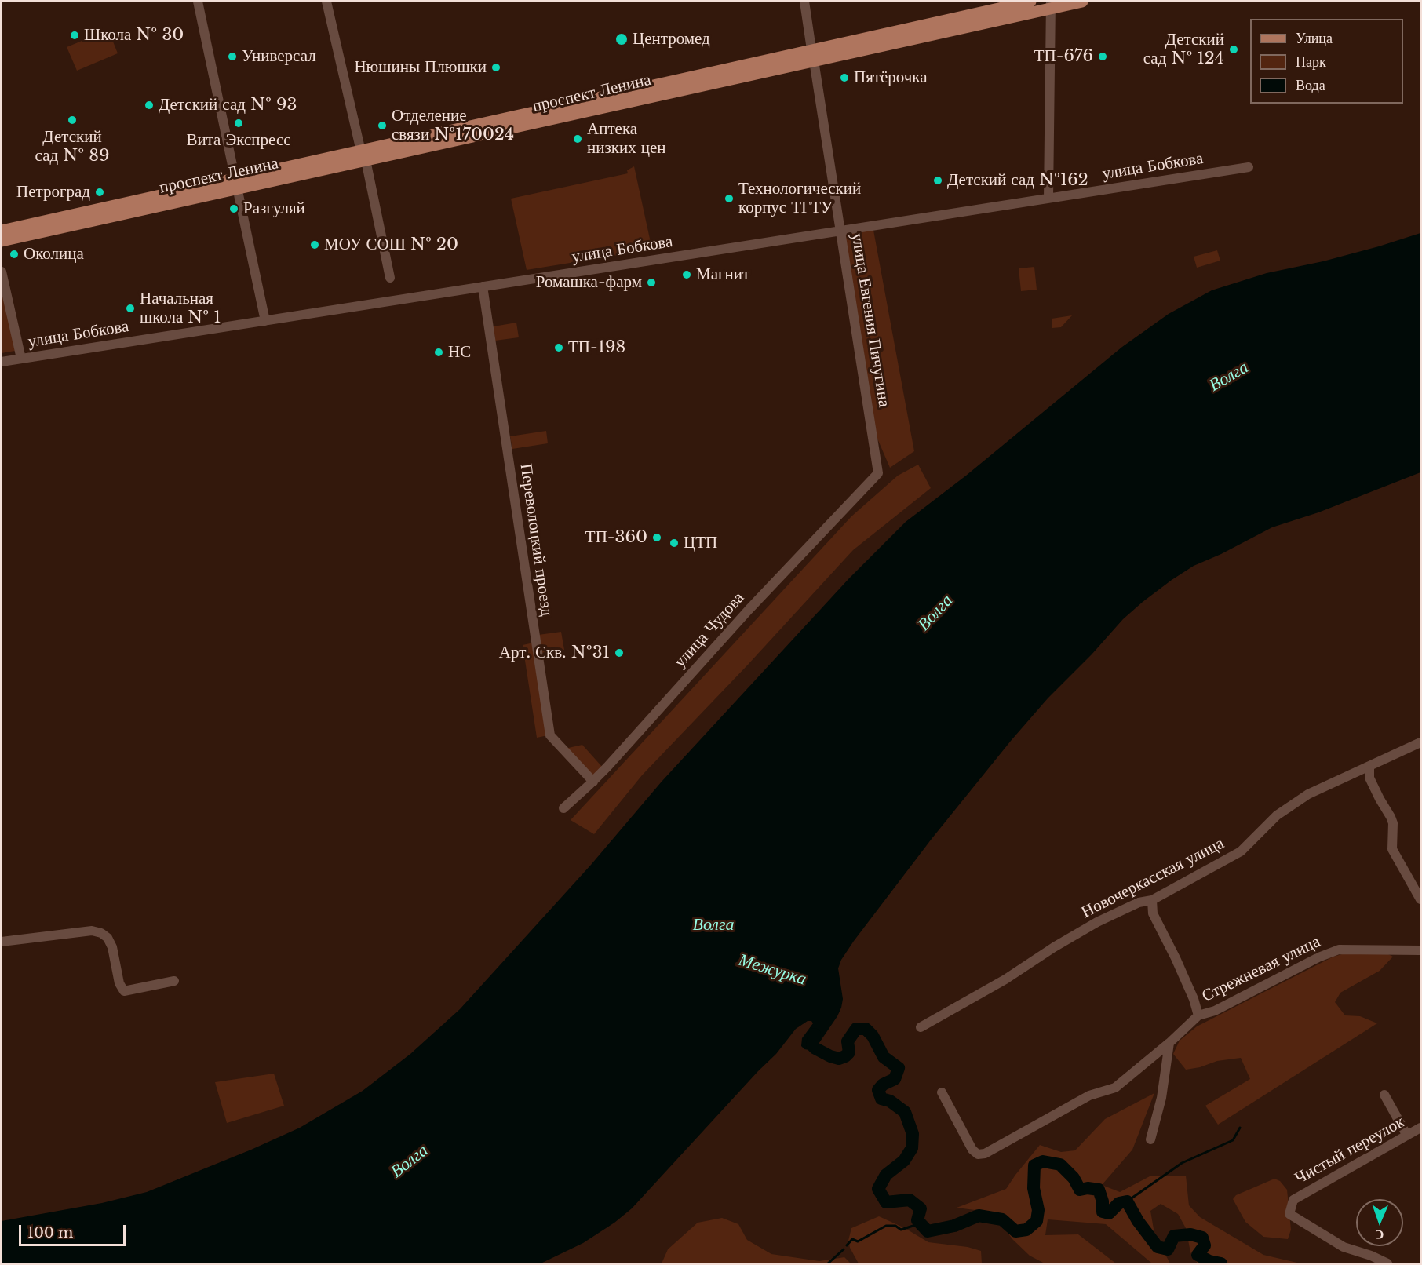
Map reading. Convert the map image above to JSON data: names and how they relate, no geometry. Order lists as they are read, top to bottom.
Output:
{
  "streets": {
    "main road": ["проспект Ленина"],
    "street": [
      "улица Бобкова",
      "улица Евгения Пичугина",
      "Переволоцкий проезд",
      "улица Чудова",
      "Новочеркасская улица",
      "Стрежневая улица",
      "Чистый переулок"
    ]
  },
  "crossings": [
    ["проспект Ленина", "улица Евгения Пичугина"],
    ["улица Бобкова", "улица Евгения Пичугина"],
    ["улица Бобкова", "Переволоцкий проезд"],
    ["улица Евгения Пичугина", "улица Чудова"],
    ["Переволоцкий проезд", "улица Чудова"]
  ],
  "water": ["Волга", "Межурка"],
  "places": [
    "Школа № 30",
    "Центромед",
    "Детский сад № 124",
    "Универсал",
    "ТП-676",
    "Нюшины Плюшки",
    "Пятёрочка",
    "Детский сад № 93",
    "Детский сад № 89",
    "Вита Экспресс",
    "Отделение связи №170024",
    "Аптека низких цен",
    "Детский сад №162",
    "Петроград",
    "Технологический корпус ТГТУ",
    "Разгуляй",
    "МОУ СОШ № 20",
    "Околица",
    "Магнит",
    "Ромашка-фарм",
    "Начальная школа № 1",
    "ТП-198",
    "НС",
    "ТП-360",
    "ЦТП",
    "Арт. Скв. №31"
  ],
  "legend": ["Улица", "Парк", "Вода"],
  "scale_bar": "100 m",
  "north": "bottom"
}
